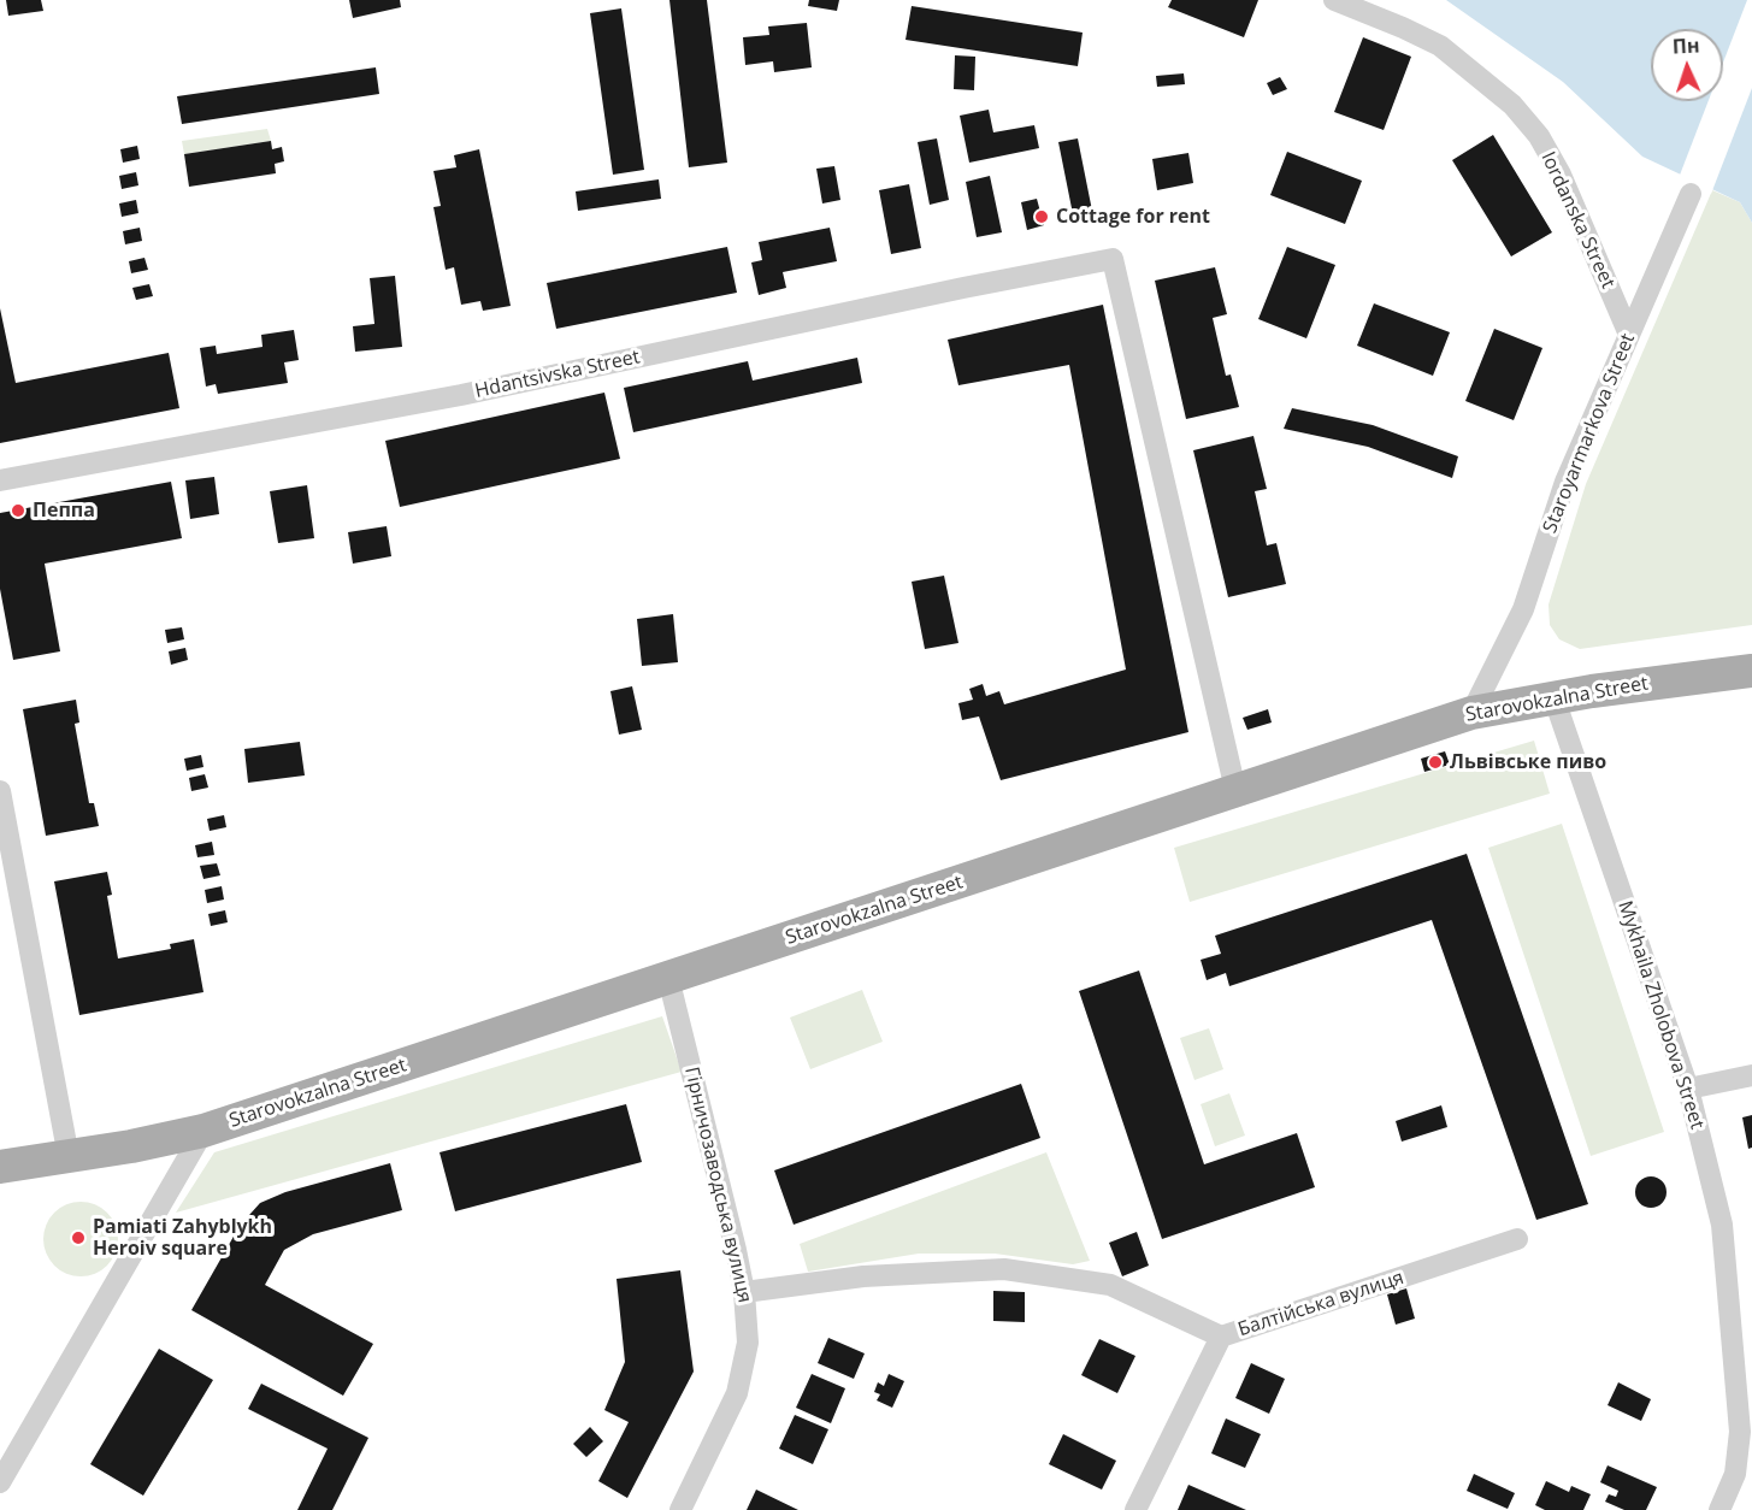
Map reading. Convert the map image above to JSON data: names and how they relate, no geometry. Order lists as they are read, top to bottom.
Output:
{
  "streets": {
    "main road": ["Starovokzalna Street"],
    "street": [
      "Iordanska Street",
      "Hdantsivska Street",
      "Staroyarmarkova Street",
      "Mykhaila Zholobova Street",
      "Гірничозаводська вулиця",
      "Балтійська вулиця"
    ]
  },
  "crossings": [
    ["Iordanska Street", "Staroyarmarkova Street"],
    ["Hdantsivska Street", "Starovokzalna Street"],
    ["Staroyarmarkova Street", "Starovokzalna Street"],
    ["Starovokzalna Street", "Mykhaila Zholobova Street"],
    ["Starovokzalna Street", "Гірничозаводська вулиця"],
    ["Гірничозаводська вулиця", "Балтійська вулиця"]
  ],
  "places": [
    "Cottage for rent",
    "Пеппа",
    "Львівське пиво",
    "Pamiati Zahyblykh Heroiv square"
  ],
  "north": "top"
}
